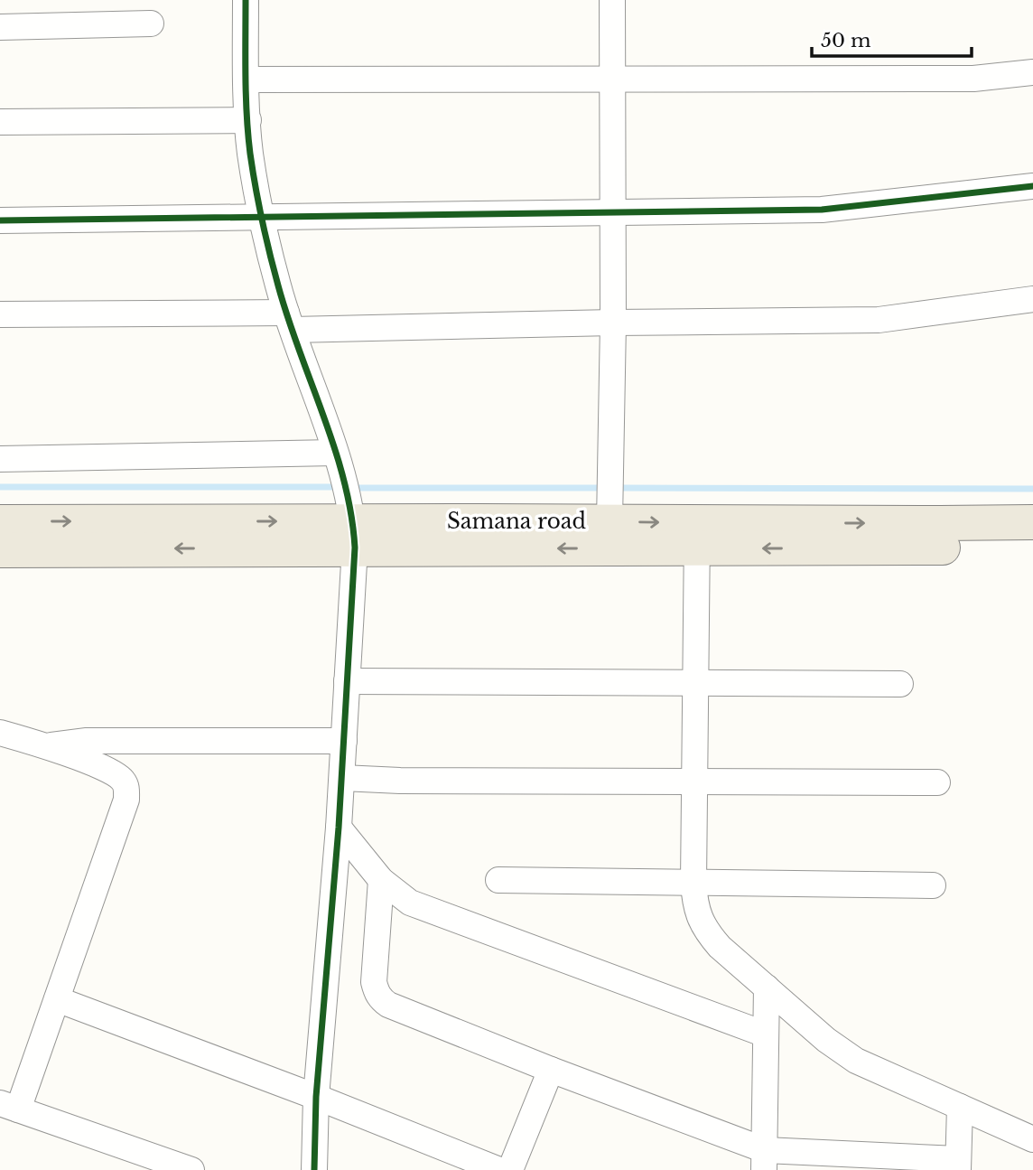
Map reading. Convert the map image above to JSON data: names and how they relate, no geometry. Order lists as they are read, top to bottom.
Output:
{
  "streets": {
    "main road": ["Samana road"]
  },
  "scale_bar": "50 m"
}
